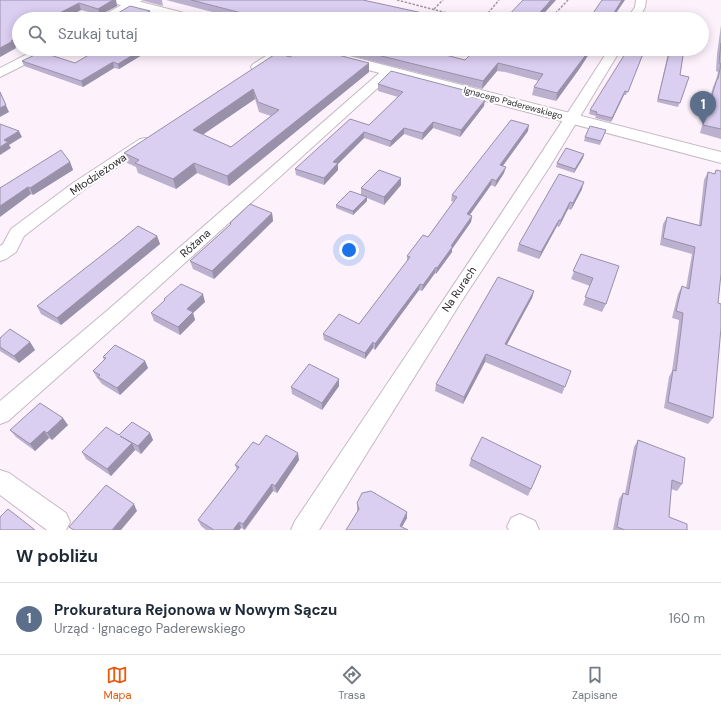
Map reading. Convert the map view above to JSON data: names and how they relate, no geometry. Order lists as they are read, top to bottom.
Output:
{
  "streets": {
    "street": [
      "Ignacego Paderewskiego",
      "Młodzieżowa",
      "Różana",
      "Na Rurach"
    ]
  },
  "crossings": [
    ["Ignacego Paderewskiego", "Różana"],
    ["Ignacego Paderewskiego", "Na Rurach"]
  ],
  "page": {
    "search": "Szukaj tutaj",
    "pins": "1",
    "heading": "W pobliżu",
    "list": [
      {
        "mark": "1",
        "name": "Prokuratura Rejonowa w Nowym Sączu",
        "note": "Urząd · Ignacego Paderewskiego",
        "value": "160 m"
      }
    ],
    "nav": ["Mapa", "Trasa", "Zapisane"]
  }
}
